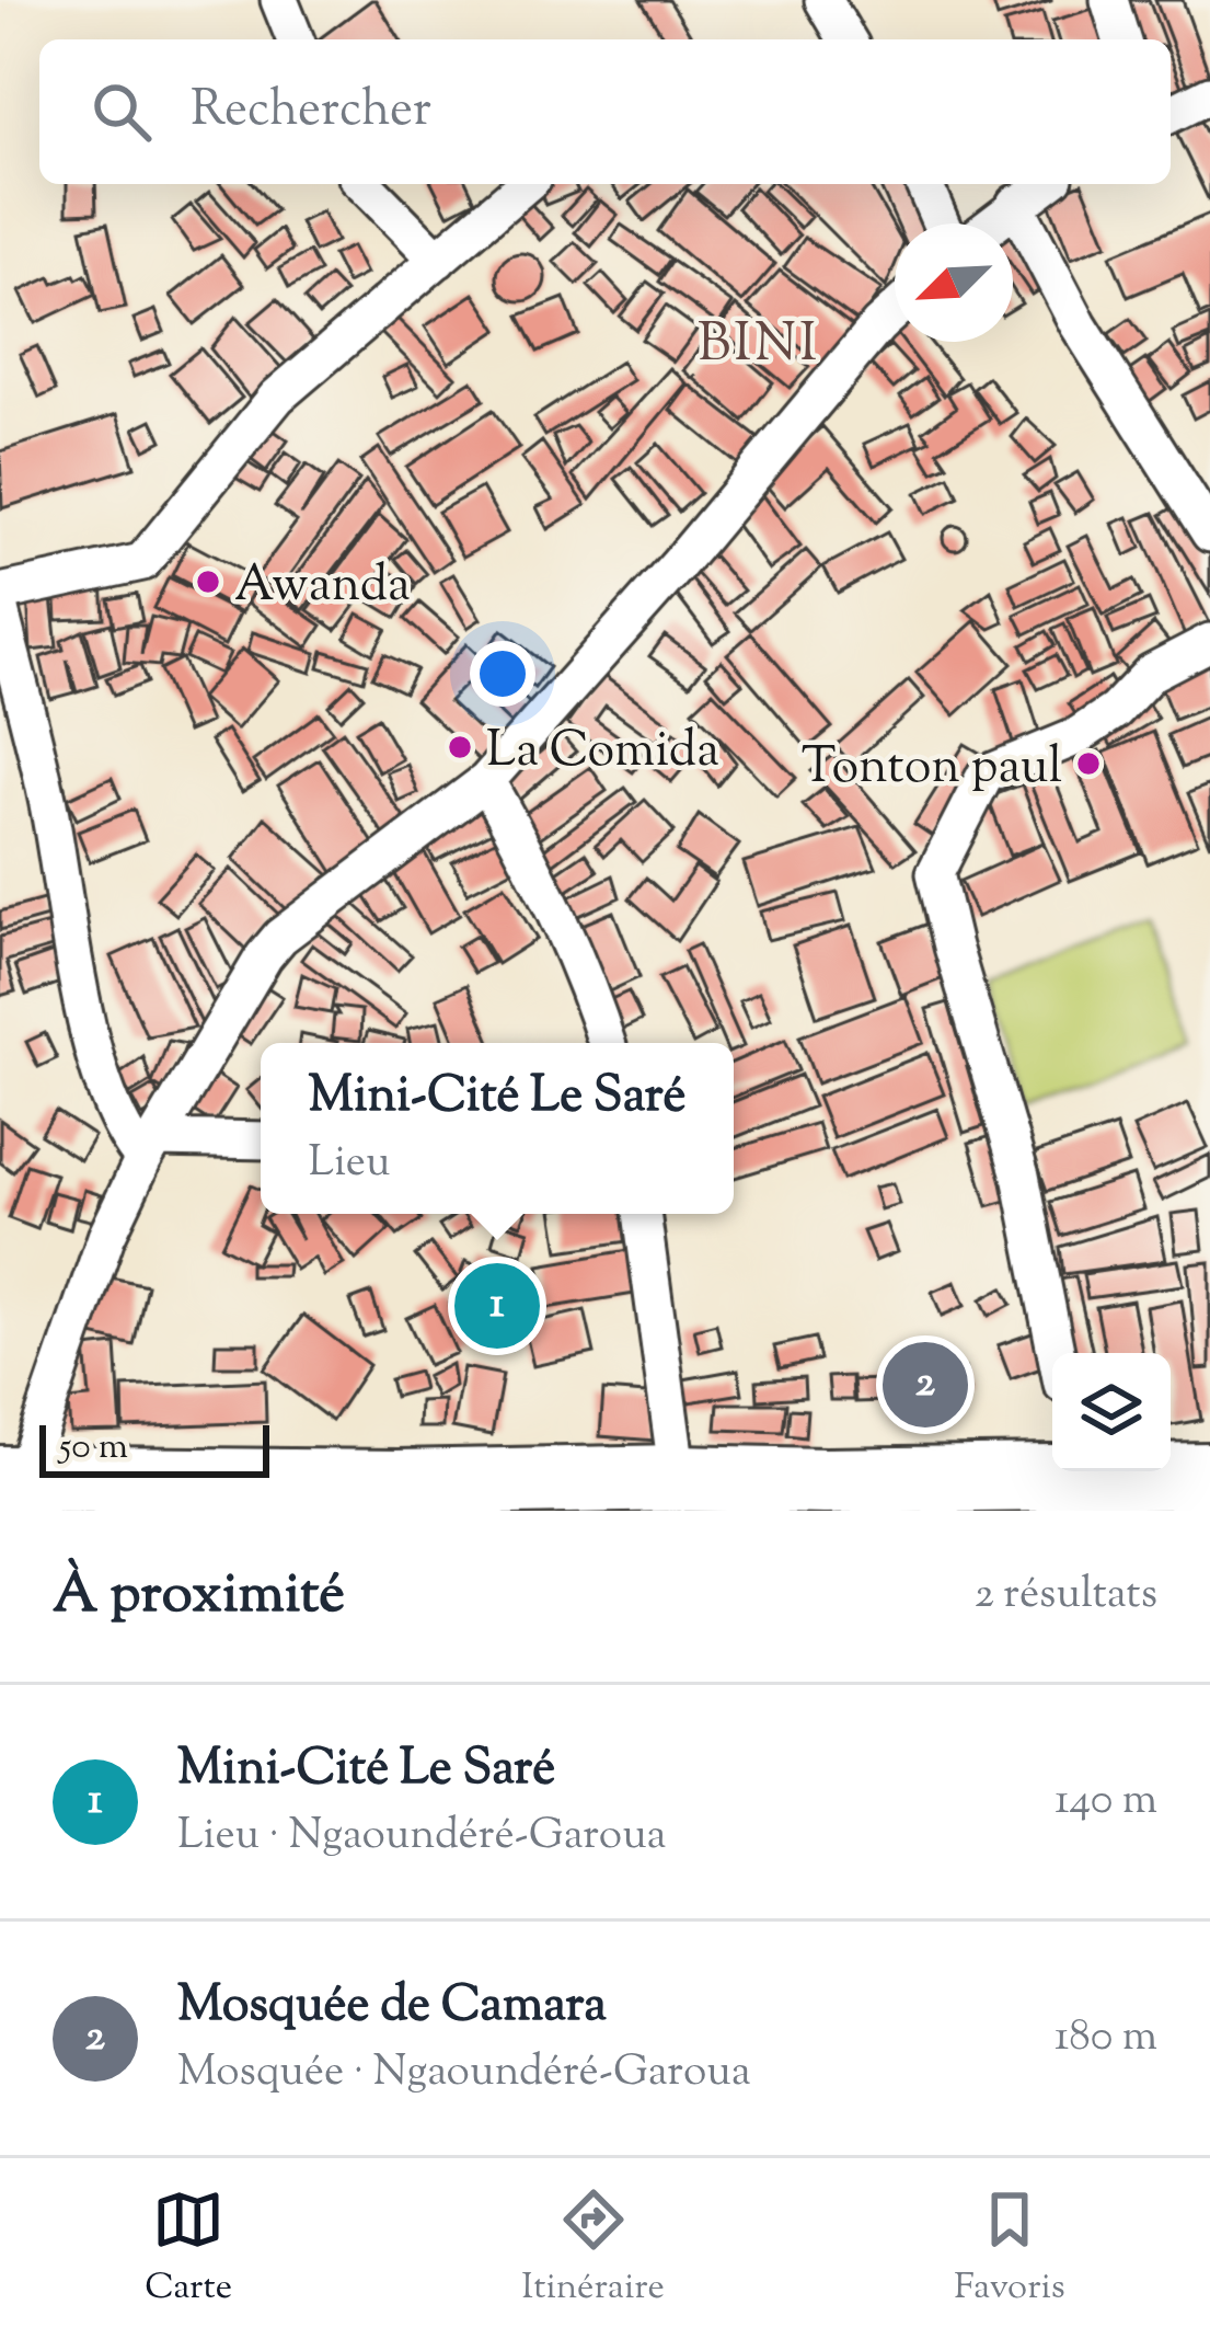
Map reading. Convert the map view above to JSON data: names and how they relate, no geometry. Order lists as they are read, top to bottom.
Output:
{
  "districts": ["BINI"],
  "places": ["Awanda", "La Comida", "Tonton paul"],
  "scale_bar": "50 m",
  "north": "bottom left",
  "page": {
    "search": "Rechercher",
    "popup": ["Mini-Cité Le Saré", "Lieu"],
    "pins": ["1", "2"],
    "scale": "50 m",
    "heading": ["À proximité", "2 résultats"],
    "list": [
      {
        "mark": "1",
        "name": "Mini-Cité Le Saré",
        "note": "Lieu · Ngaoundéré-Garoua",
        "value": "140 m"
      },
      {
        "mark": "2",
        "name": "Mosquée de Camara",
        "note": "Mosquée · Ngaoundéré-Garoua",
        "value": "180 m"
      }
    ],
    "nav": ["Carte", "Itinéraire", "Favoris"]
  }
}
